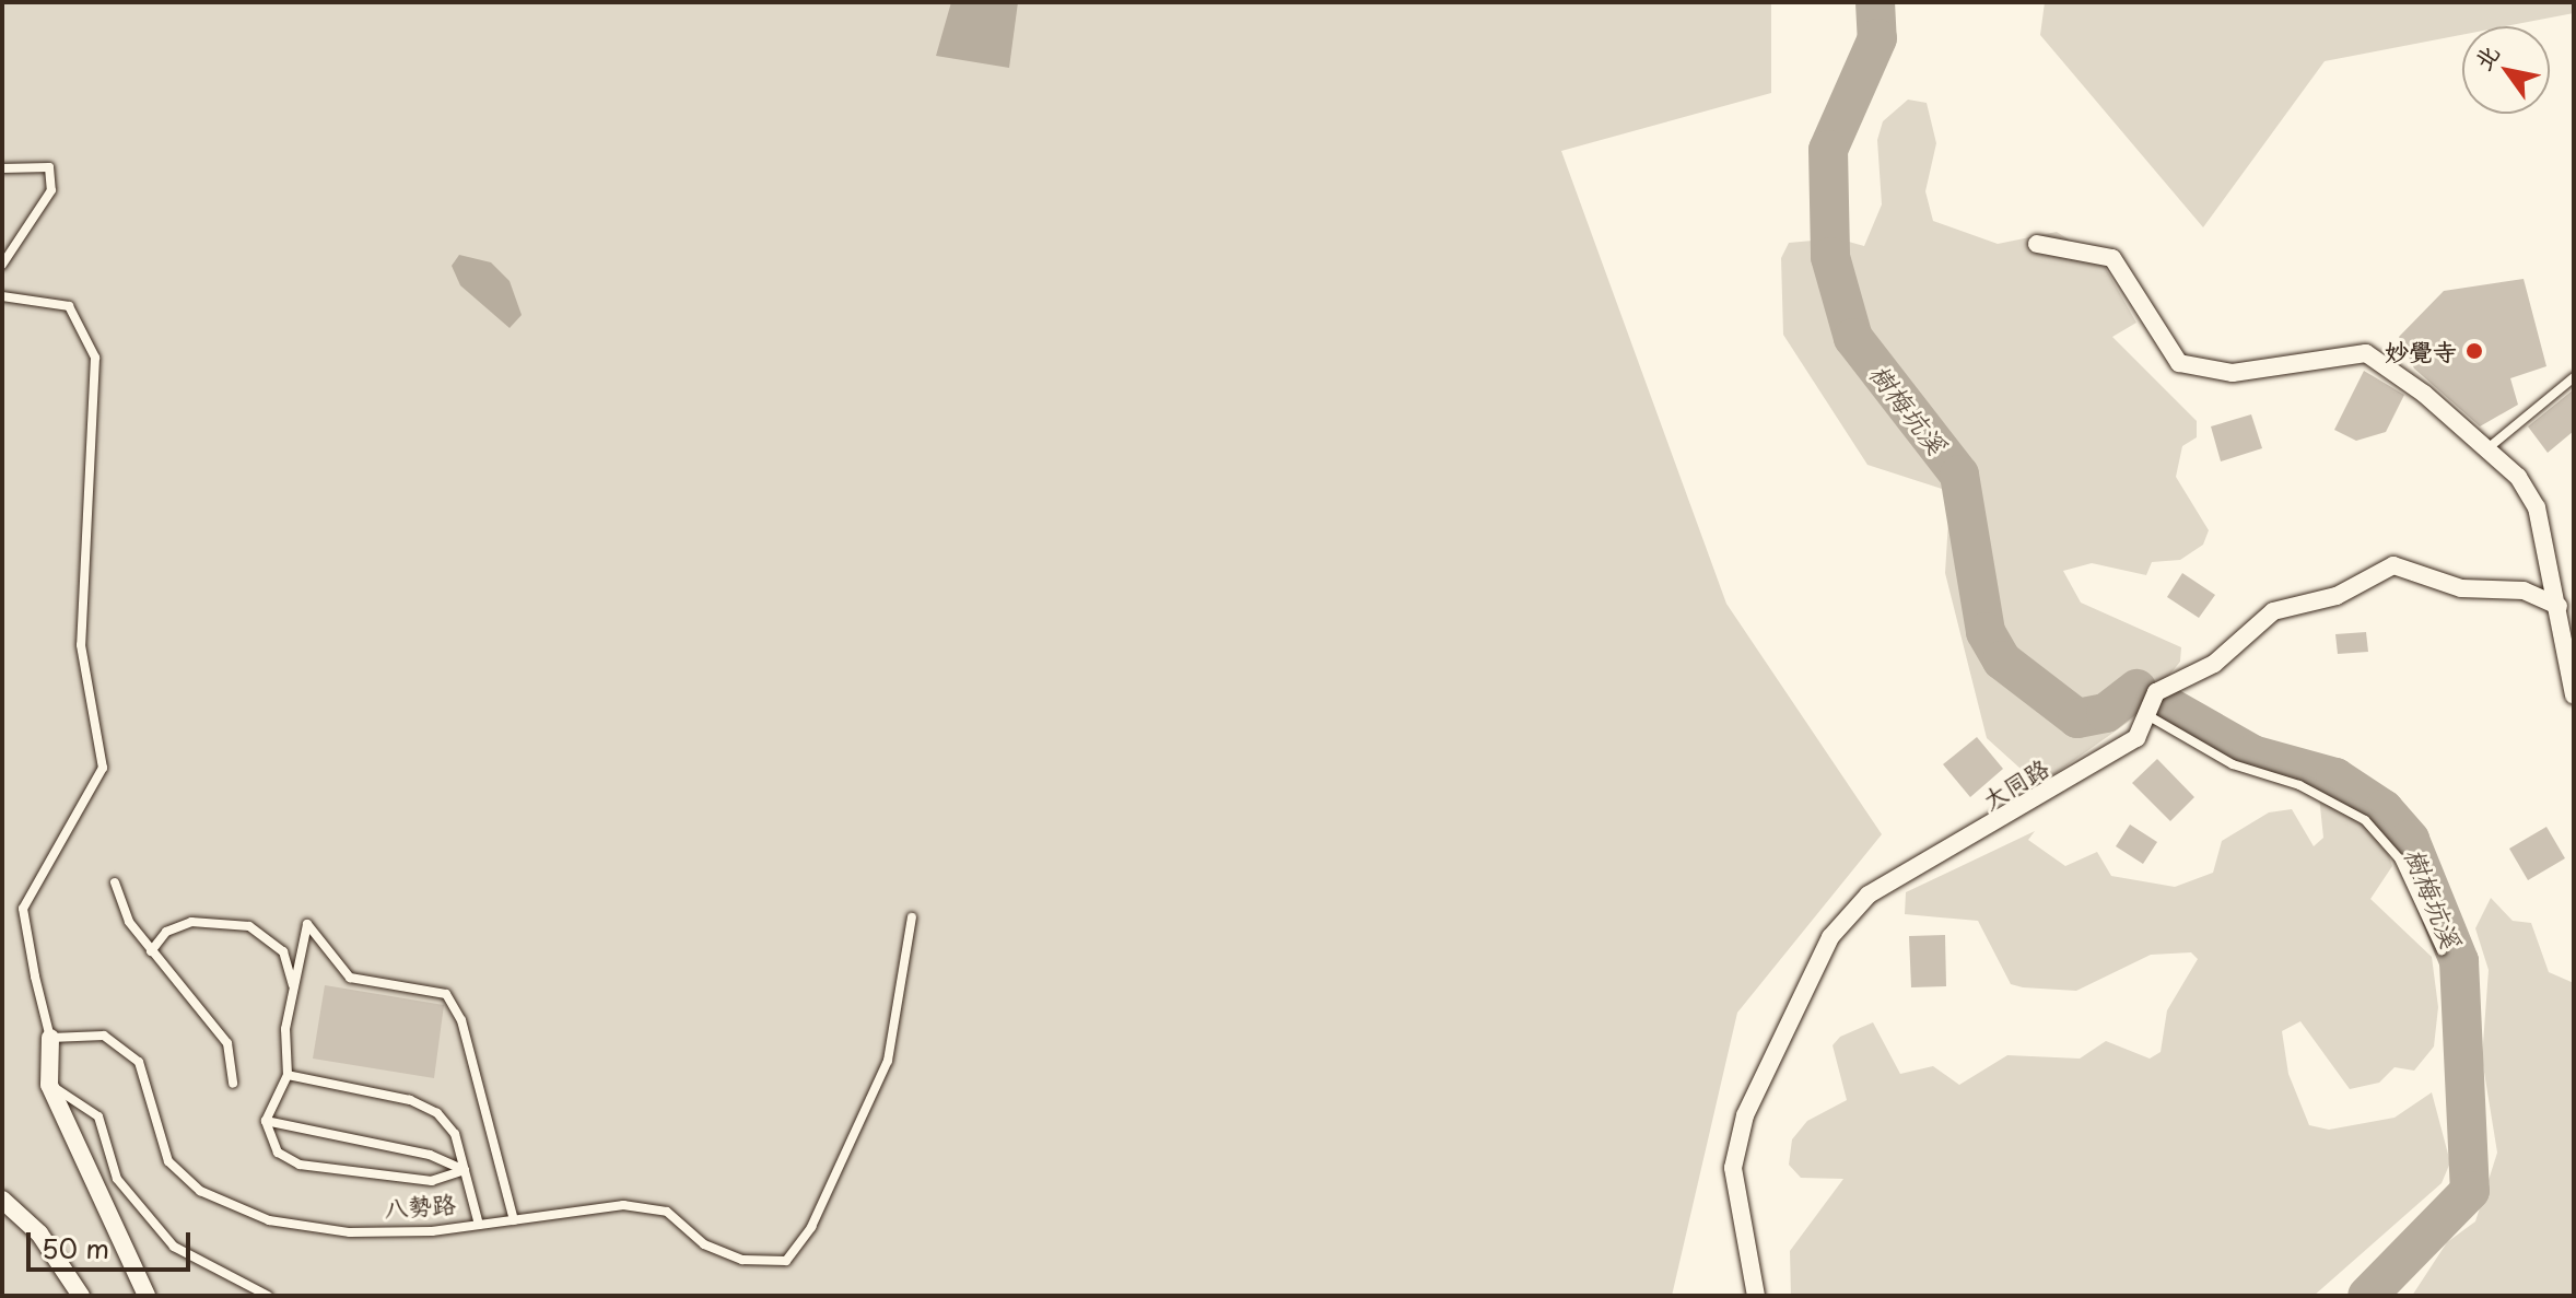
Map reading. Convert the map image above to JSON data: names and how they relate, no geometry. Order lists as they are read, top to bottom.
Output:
{
  "streets": {
    "street": ["大同路"],
    "lane": ["八勢路"]
  },
  "water": ["樹梅坑溪"],
  "places": ["妙覺寺"],
  "scale_bar": "50 m",
  "north": "top left"
}
